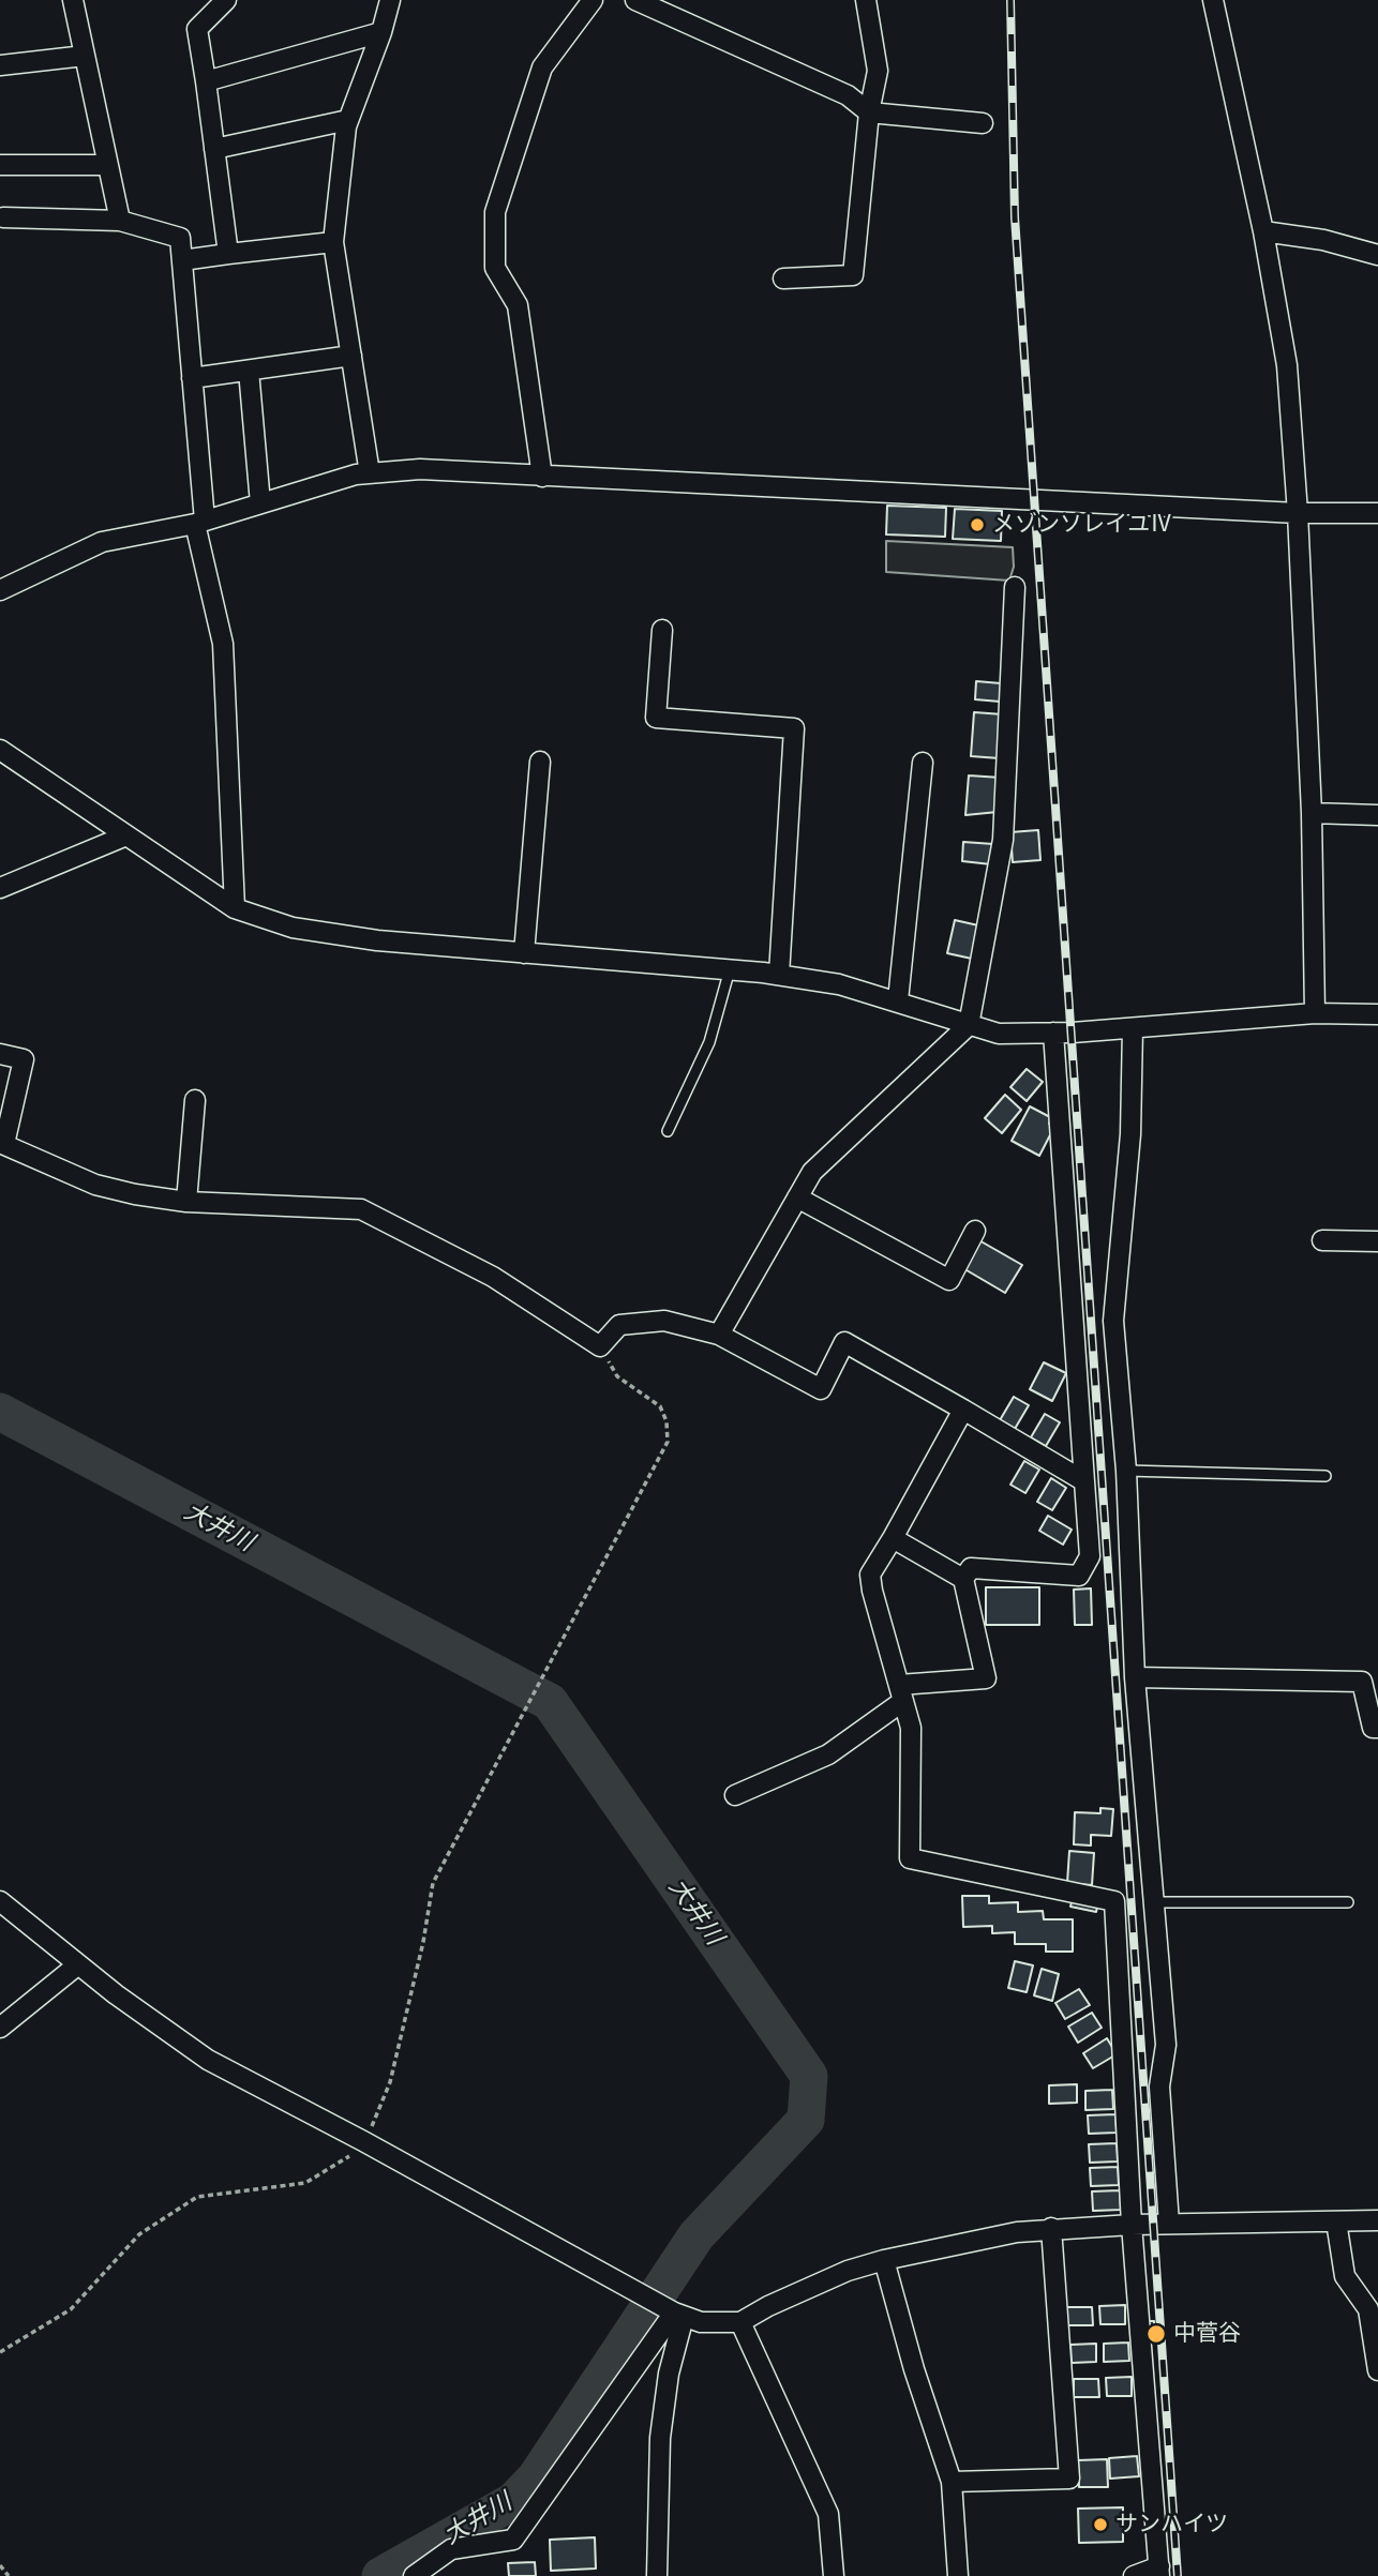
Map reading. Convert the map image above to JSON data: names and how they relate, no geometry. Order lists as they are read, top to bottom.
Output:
{
  "water": ["大井川"],
  "places": ["メゾンソレイユⅣ", "中菅谷", "サンハイツ"]
}
